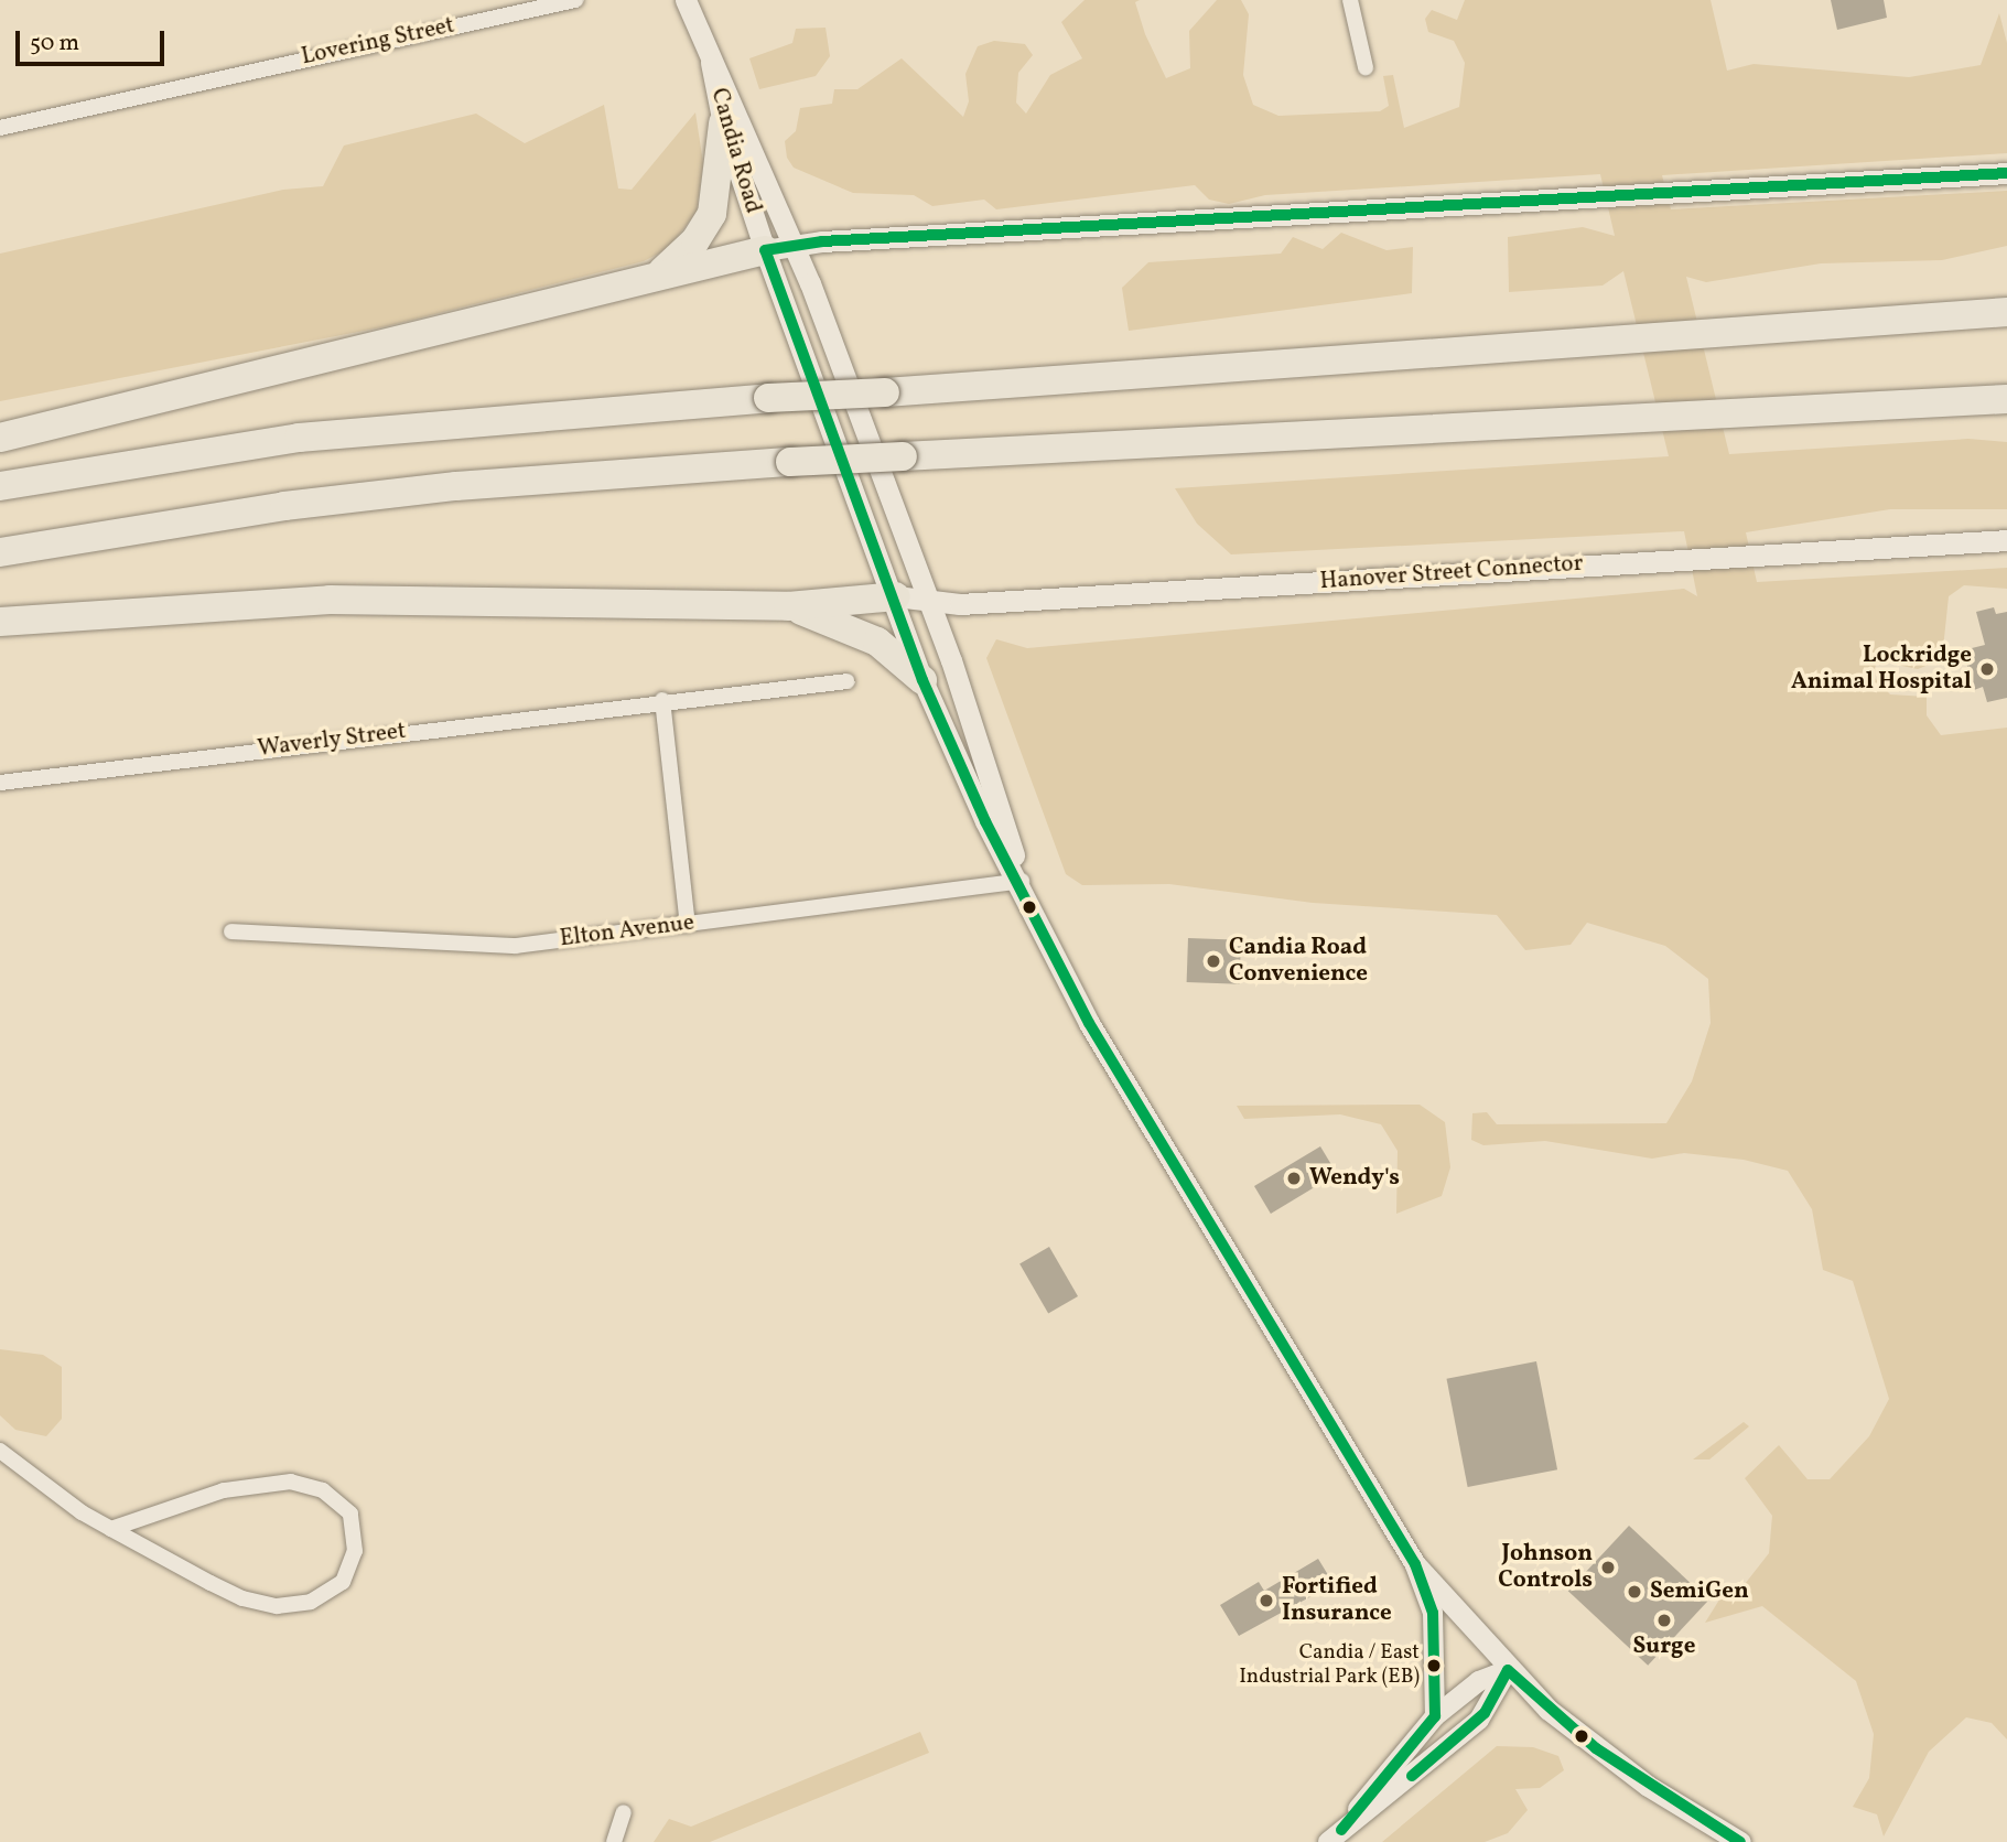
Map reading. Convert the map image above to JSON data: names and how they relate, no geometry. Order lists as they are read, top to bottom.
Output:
{
  "streets": {
    "main road": ["Candia Road", "Hanover Street Connector"],
    "street": ["Lovering Street", "Waverly Street", "Elton Avenue"]
  },
  "crossings": [
    ["Candia Road", "Hanover Street Connector"],
    ["Candia Road", "Elton Avenue"]
  ],
  "places": [
    "Lockridge Animal Hospital",
    "Candia Road Convenience",
    "Wendy's",
    "Johnson Controls",
    "SemiGen",
    "Fortified Insurance",
    "Surge",
    "Candia / East Industrial Park (EB)"
  ],
  "scale_bar": "50 m"
}
